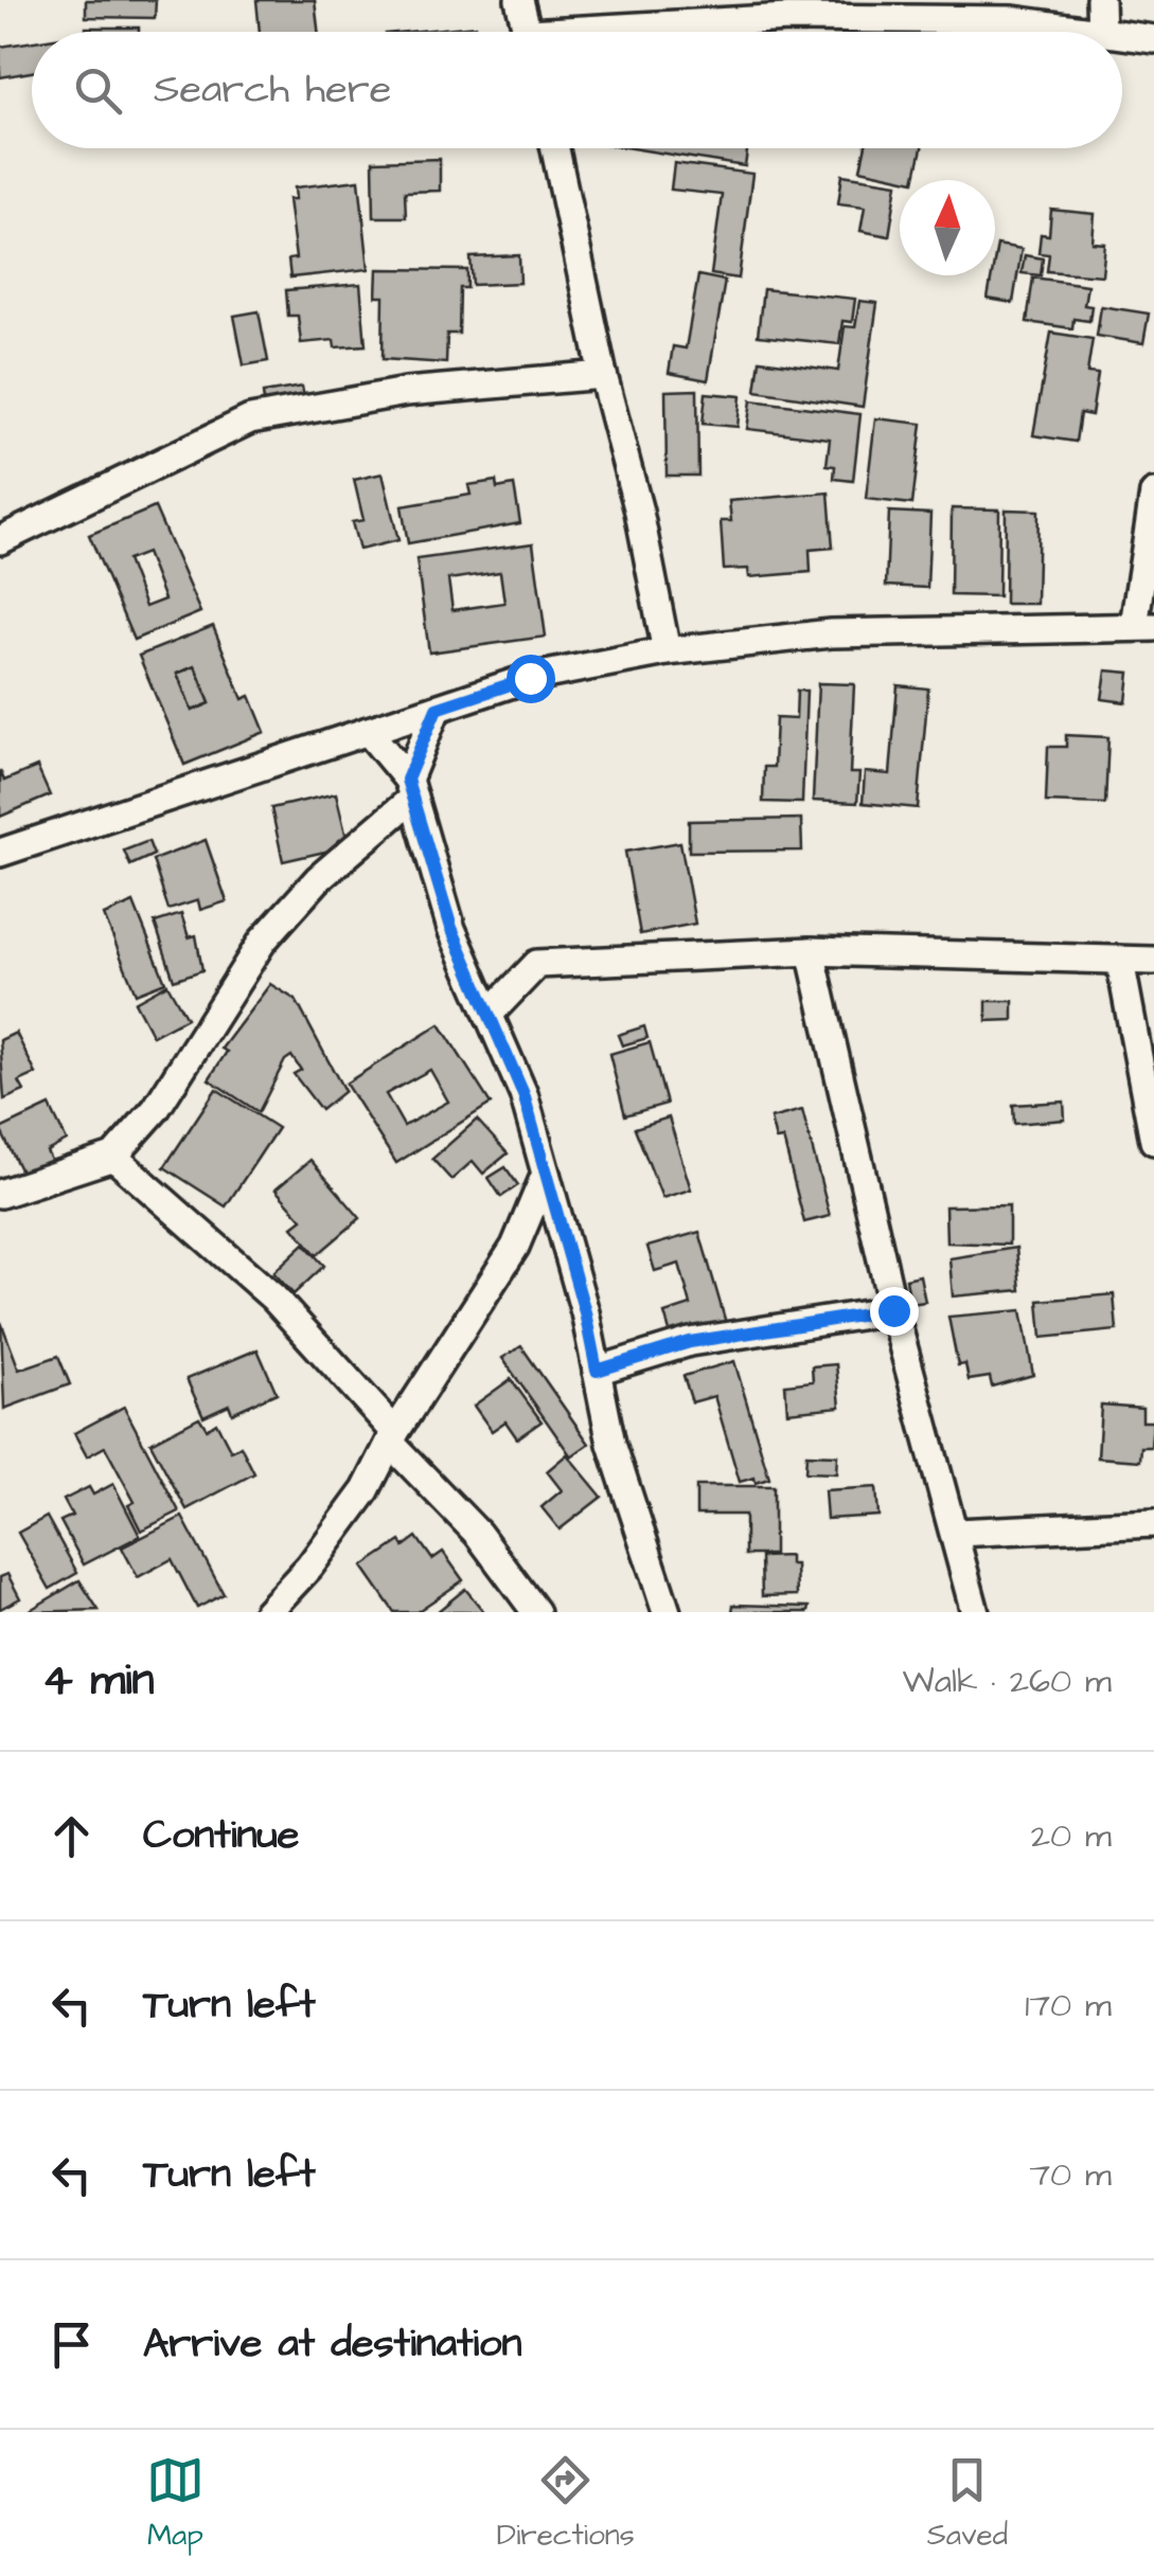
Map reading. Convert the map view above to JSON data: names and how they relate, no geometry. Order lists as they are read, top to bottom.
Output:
{
  "north": "top",
  "page": {
    "search": "Search here",
    "heading": ["4 min", "Walk · 260 m"],
    "list": [
      ["Continue", "20 m"],
      ["Turn left", "170 m"],
      ["Turn left", "70 m"],
      "Arrive at destination"
    ],
    "nav": ["Map", "Directions", "Saved"]
  }
}
